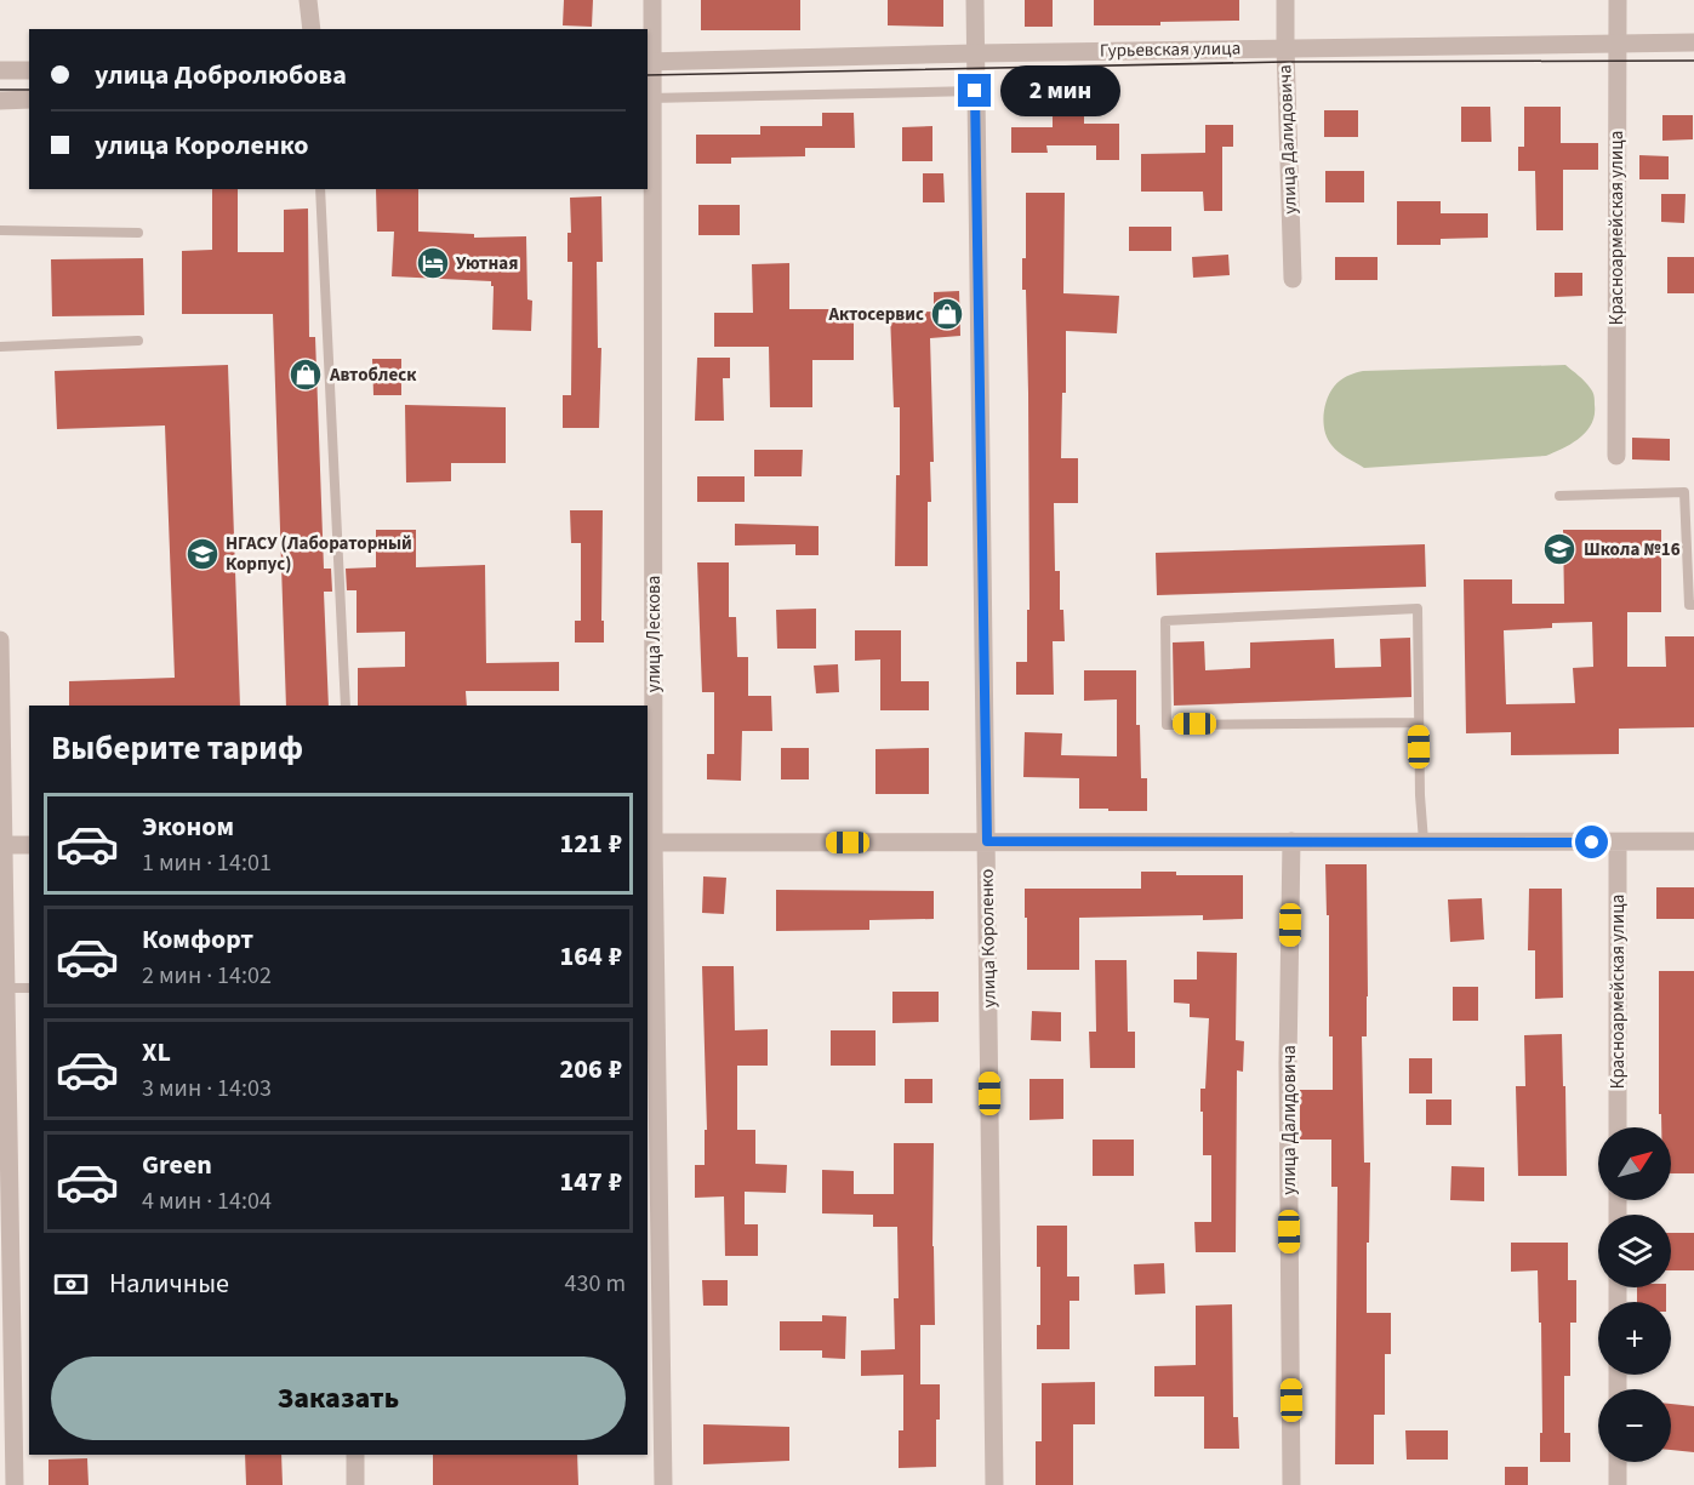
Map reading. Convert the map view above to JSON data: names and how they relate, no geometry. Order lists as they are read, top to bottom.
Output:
{
  "streets": {
    "street": [
      "Гурьевская улица",
      "улица Далидовича",
      "Красноармейская улица",
      "улица Лескова",
      "улица Короленко"
    ]
  },
  "crossings": [
    ["Гурьевская улица", "улица Далидовича"],
    ["Гурьевская улица", "Красноармейская улица"],
    ["Гурьевская улица", "улица Лескова"],
    ["Гурьевская улица", "улица Короленко"]
  ],
  "places": {
    "hotel": ["Уютная"],
    "shop": ["Актосервис", "Автоблеск"],
    "school or university": ["Школа №16", "НГАСУ (Лабораторный Корпус)"]
  },
  "north": "top right",
  "page": {
    "banner": ["улица Добролюбова", "улица Короленко"],
    "bubble": "2 мин",
    "heading": "Выберите тариф",
    "list": [
      {
        "name": "Эконом",
        "note": "1 мин · 14:01",
        "value": "121 ₽"
      },
      {
        "name": "Комфорт",
        "note": "2 мин · 14:02",
        "value": "164 ₽"
      },
      {
        "name": "XL",
        "note": "3 мин · 14:03",
        "value": "206 ₽"
      },
      {
        "name": "Green",
        "note": "4 мин · 14:04",
        "value": "147 ₽"
      }
    ],
    "map_buttons": ["+", "−"],
    "pay": ["Наличные", "430 m"],
    "buttons": "Заказать"
  }
}
